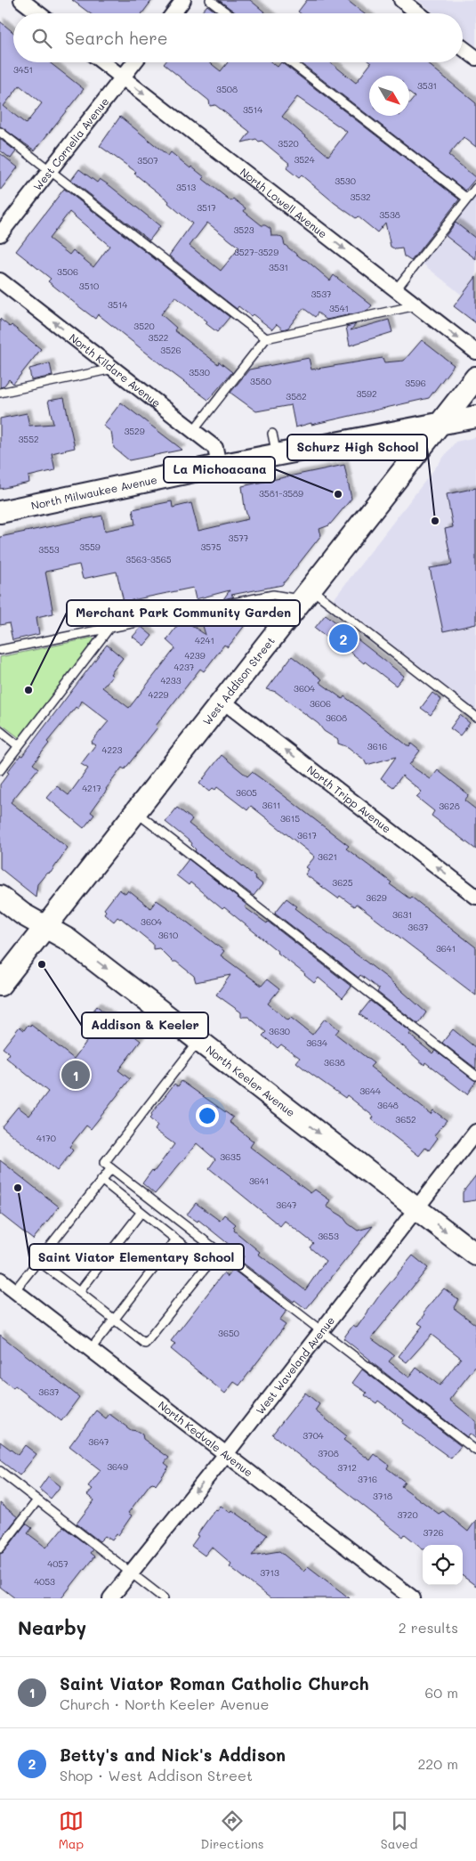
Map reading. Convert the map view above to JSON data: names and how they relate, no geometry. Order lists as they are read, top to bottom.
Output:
{
  "streets": {
    "street": [
      "West Cornelia Avenue",
      "North Lowell Avenue",
      "North Kildare Avenue",
      "North Milwaukee Avenue",
      "West Addison Street",
      "North Tripp Avenue",
      "North Keeler Avenue",
      "West Waveland Avenue",
      "North Kedvale Avenue"
    ]
  },
  "crossings": [
    ["West Cornelia Avenue", "North Lowell Avenue"],
    ["North Kildare Avenue", "North Milwaukee Avenue"],
    ["North Milwaukee Avenue", "West Addison Street"],
    ["West Addison Street", "North Tripp Avenue"],
    ["West Addison Street", "North Keeler Avenue"],
    ["North Keeler Avenue", "West Waveland Avenue"],
    ["West Waveland Avenue", "North Kedvale Avenue"]
  ],
  "one_way": [
    "North Lowell Avenue",
    "North Kildare Avenue",
    "North Tripp Avenue",
    "North Keeler Avenue"
  ],
  "places": [
    "La Michoacana",
    "Schurz High School",
    "Merchant Park Community Garden",
    "Addison & Keeler",
    "Saint Viator Elementary School"
  ],
  "house_numbers": [
    "3451",
    "3531",
    "3508",
    "3514",
    "3520",
    "3524",
    "3507",
    "3530",
    "3513",
    "3532",
    "3517",
    "3538",
    "3523",
    "3527-3529",
    "3531",
    "3506",
    "3510",
    "3537",
    "3514",
    "3541",
    "3520",
    "3522",
    "3526",
    "3530",
    "3580",
    "3596",
    "3592",
    "3582",
    "3529",
    "3552",
    "3581-3589",
    "3577",
    "3559",
    "3575",
    "3553",
    "3563-3565",
    "4241",
    "4239",
    "4237",
    "4233",
    "3604",
    "4229",
    "3606",
    "3608",
    "3616",
    "4223",
    "4217",
    "3605",
    "3611",
    "3628",
    "3615",
    "3617",
    "3621",
    "3625",
    "3629",
    "3631",
    "3604",
    "3637",
    "3610",
    "3641",
    "3630",
    "3634",
    "3638",
    "3644",
    "3648",
    "3652",
    "4170",
    "3635",
    "3641",
    "3647",
    "3653",
    "3650",
    "3637",
    "3704",
    "3647",
    "3708",
    "3649",
    "3712",
    "3716",
    "3718",
    "3720",
    "3726",
    "4057",
    "3713",
    "4053"
  ],
  "north": "bottom right",
  "page": {
    "search": "Search here",
    "pins": ["2", "1"],
    "heading": ["Nearby", "2 results"],
    "list": [
      {
        "mark": "1",
        "name": "Saint Viator Roman Catholic Church",
        "note": "Church · North Keeler Avenue",
        "value": "60 m"
      },
      {
        "mark": "2",
        "name": "Betty's and Nick's Addison",
        "note": "Shop · West Addison Street",
        "value": "220 m"
      }
    ],
    "nav": ["Map", "Directions", "Saved"]
  }
}
